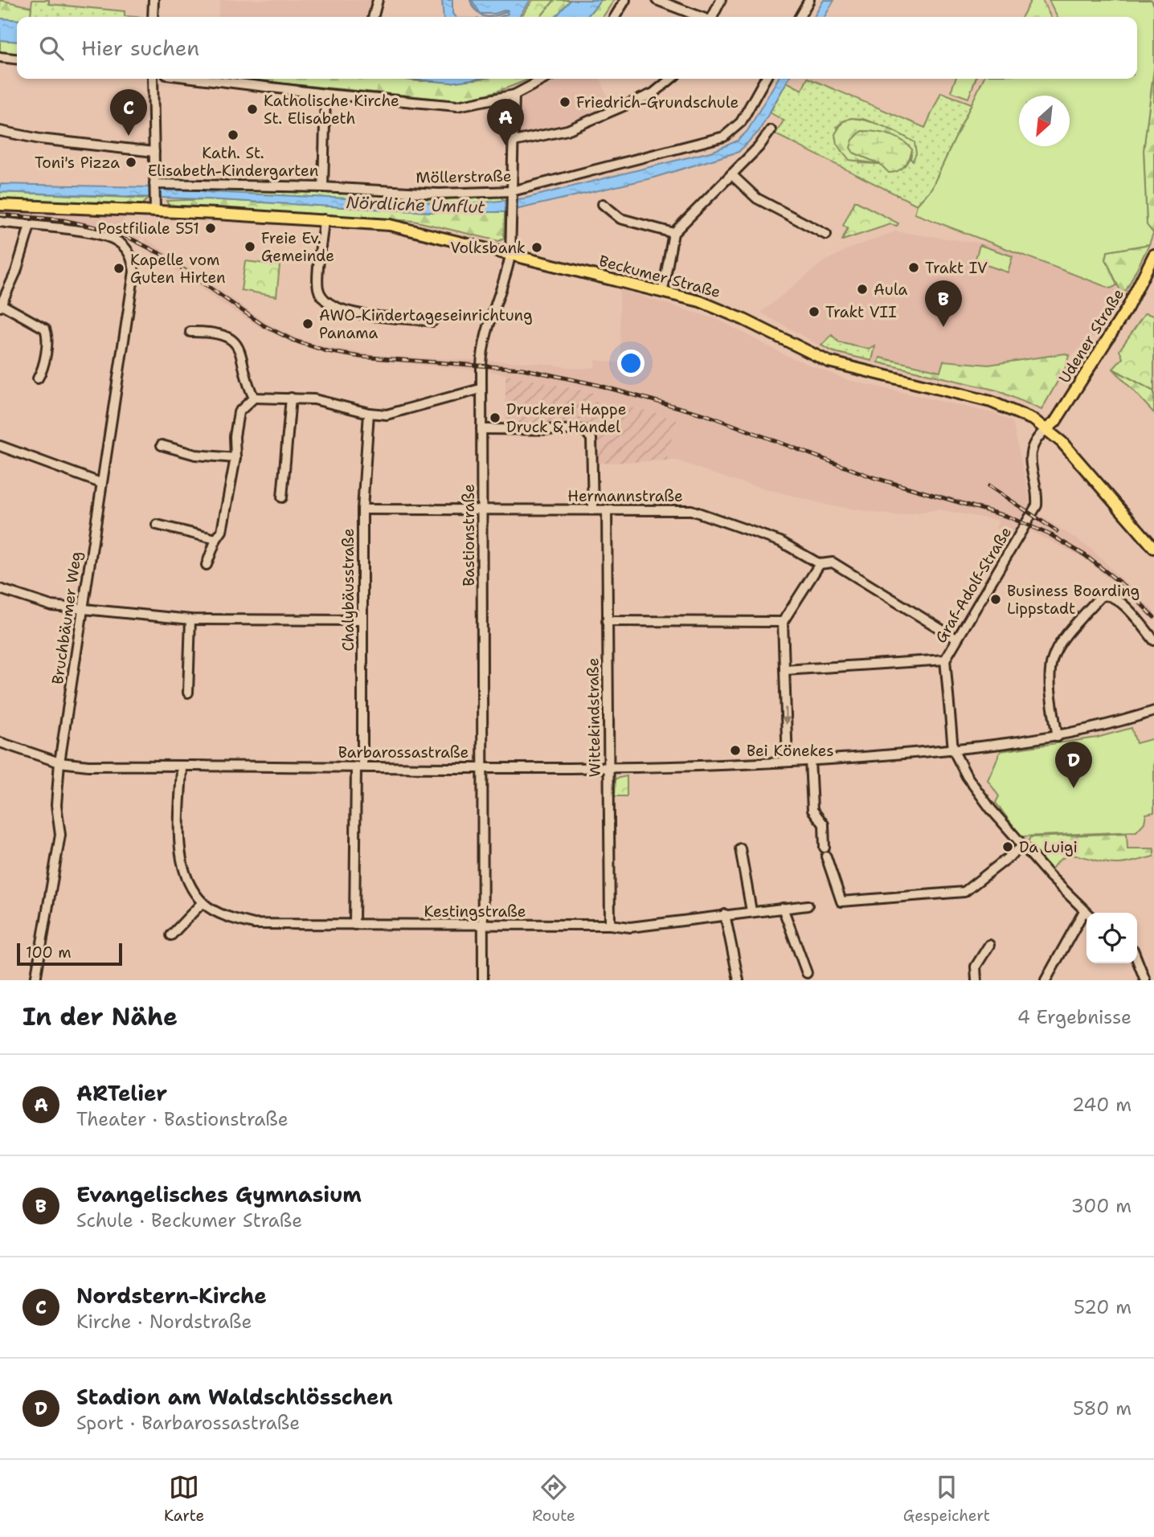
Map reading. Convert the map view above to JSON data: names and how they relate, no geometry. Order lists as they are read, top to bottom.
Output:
{
  "streets": {
    "main road": ["Beckumer Straße", "Udener Straße"],
    "street": [
      "Möllerstraße",
      "Hermannstraße",
      "Bastionstraße",
      "Graf-Adolf-Straße",
      "Chalybäusstraße",
      "Bruchbäumer Weg",
      "Wittekindstraße",
      "Barbarossastraße",
      "Kestingstraße"
    ]
  },
  "crossings": [
    ["Möllerstraße", "Bastionstraße"],
    ["Beckumer Straße", "Udener Straße"],
    ["Beckumer Straße", "Bastionstraße"],
    ["Beckumer Straße", "Graf-Adolf-Straße"],
    ["Udener Straße", "Graf-Adolf-Straße"],
    ["Hermannstraße", "Bastionstraße"],
    ["Hermannstraße", "Graf-Adolf-Straße"],
    ["Hermannstraße", "Chalybäusstraße"],
    ["Hermannstraße", "Wittekindstraße"],
    ["Bastionstraße", "Barbarossastraße"],
    ["Bastionstraße", "Kestingstraße"],
    ["Graf-Adolf-Straße", "Barbarossastraße"],
    ["Chalybäusstraße", "Barbarossastraße"],
    ["Chalybäusstraße", "Kestingstraße"],
    ["Bruchbäumer Weg", "Barbarossastraße"],
    ["Wittekindstraße", "Barbarossastraße"],
    ["Wittekindstraße", "Kestingstraße"],
    ["Barbarossastraße", "Kestingstraße"]
  ],
  "water": ["Nördliche Umflut"],
  "places": [
    "Friedrich-Grundschule",
    "Katholische Kirche St. Elisabeth",
    "Kath. St. Elisabeth-Kindergarten",
    "Toni's Pizza",
    "Postfiliale 551",
    "Freie Ev. Gemeinde",
    "Volksbank",
    "Trakt IV",
    "Kapelle vom Guten Hirten",
    "Aula",
    "Trakt VII",
    "AWO-Kindertageseinrichtung Panama",
    "Druckerei Happe Druck & Handel",
    "Business Boarding Lippstadt",
    "Bei Könekes",
    "Da Luigi"
  ],
  "scale_bar": "100 m",
  "north": "bottom left",
  "page": {
    "search": "Hier suchen",
    "pins": [
      "C",
      "A",
      "B",
      "D"
    ],
    "scale": "100 m",
    "heading": ["In der Nähe", "4 Ergebnisse"],
    "list": [
      {
        "mark": "A",
        "name": "ARTelier",
        "note": "Theater · Bastionstraße",
        "value": "240 m"
      },
      {
        "mark": "B",
        "name": "Evangelisches Gymnasium",
        "note": "Schule · Beckumer Straße",
        "value": "300 m"
      },
      {
        "mark": "C",
        "name": "Nordstern-Kirche",
        "note": "Kirche · Nordstraße",
        "value": "520 m"
      },
      {
        "mark": "D",
        "name": "Stadion am Waldschlösschen",
        "note": "Sport · Barbarossastraße",
        "value": "580 m"
      }
    ],
    "nav": ["Karte", "Route", "Gespeichert"]
  }
}
